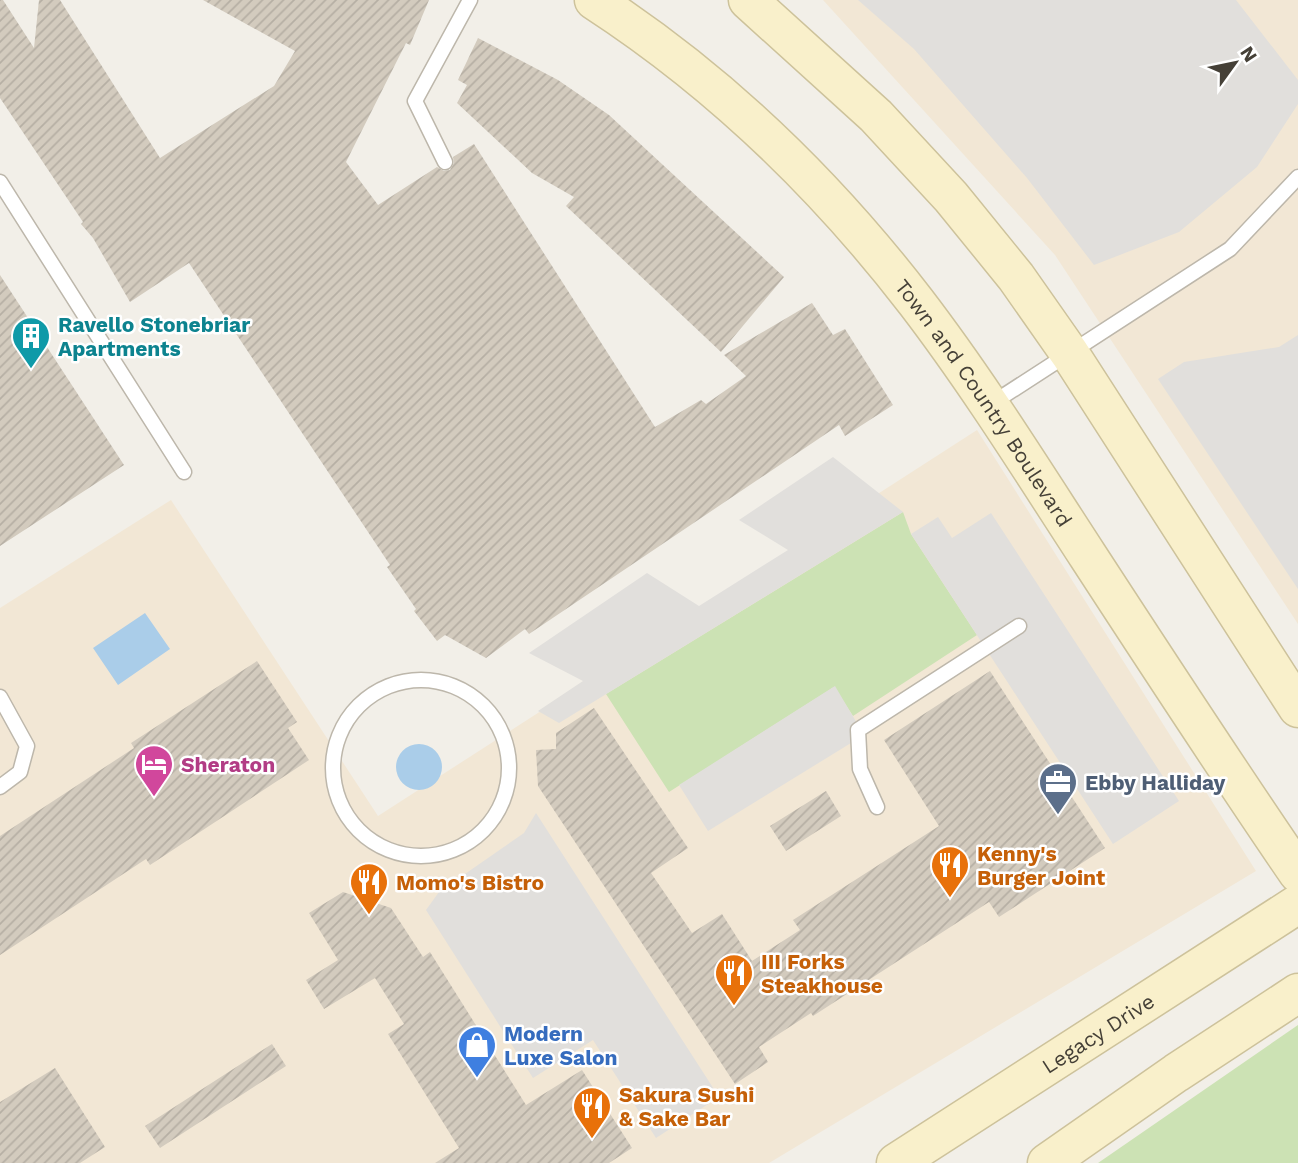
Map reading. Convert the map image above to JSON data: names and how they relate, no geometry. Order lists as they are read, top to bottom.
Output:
{
  "streets": {
    "main road": ["Town and Country Boulevard", "Legacy Drive"]
  },
  "places": {
    "building": ["Ravello Stonebriar Apartments"],
    "hotel": ["Sheraton"],
    "office": ["Ebby Halliday"],
    "restaurant": [
      "Kenny's Burger Joint",
      "Momo's Bistro",
      "III Forks Steakhouse",
      "Sakura Sushi & Sake Bar"
    ],
    "shop": ["Modern Luxe Salon"]
  },
  "north": "top right"
}
